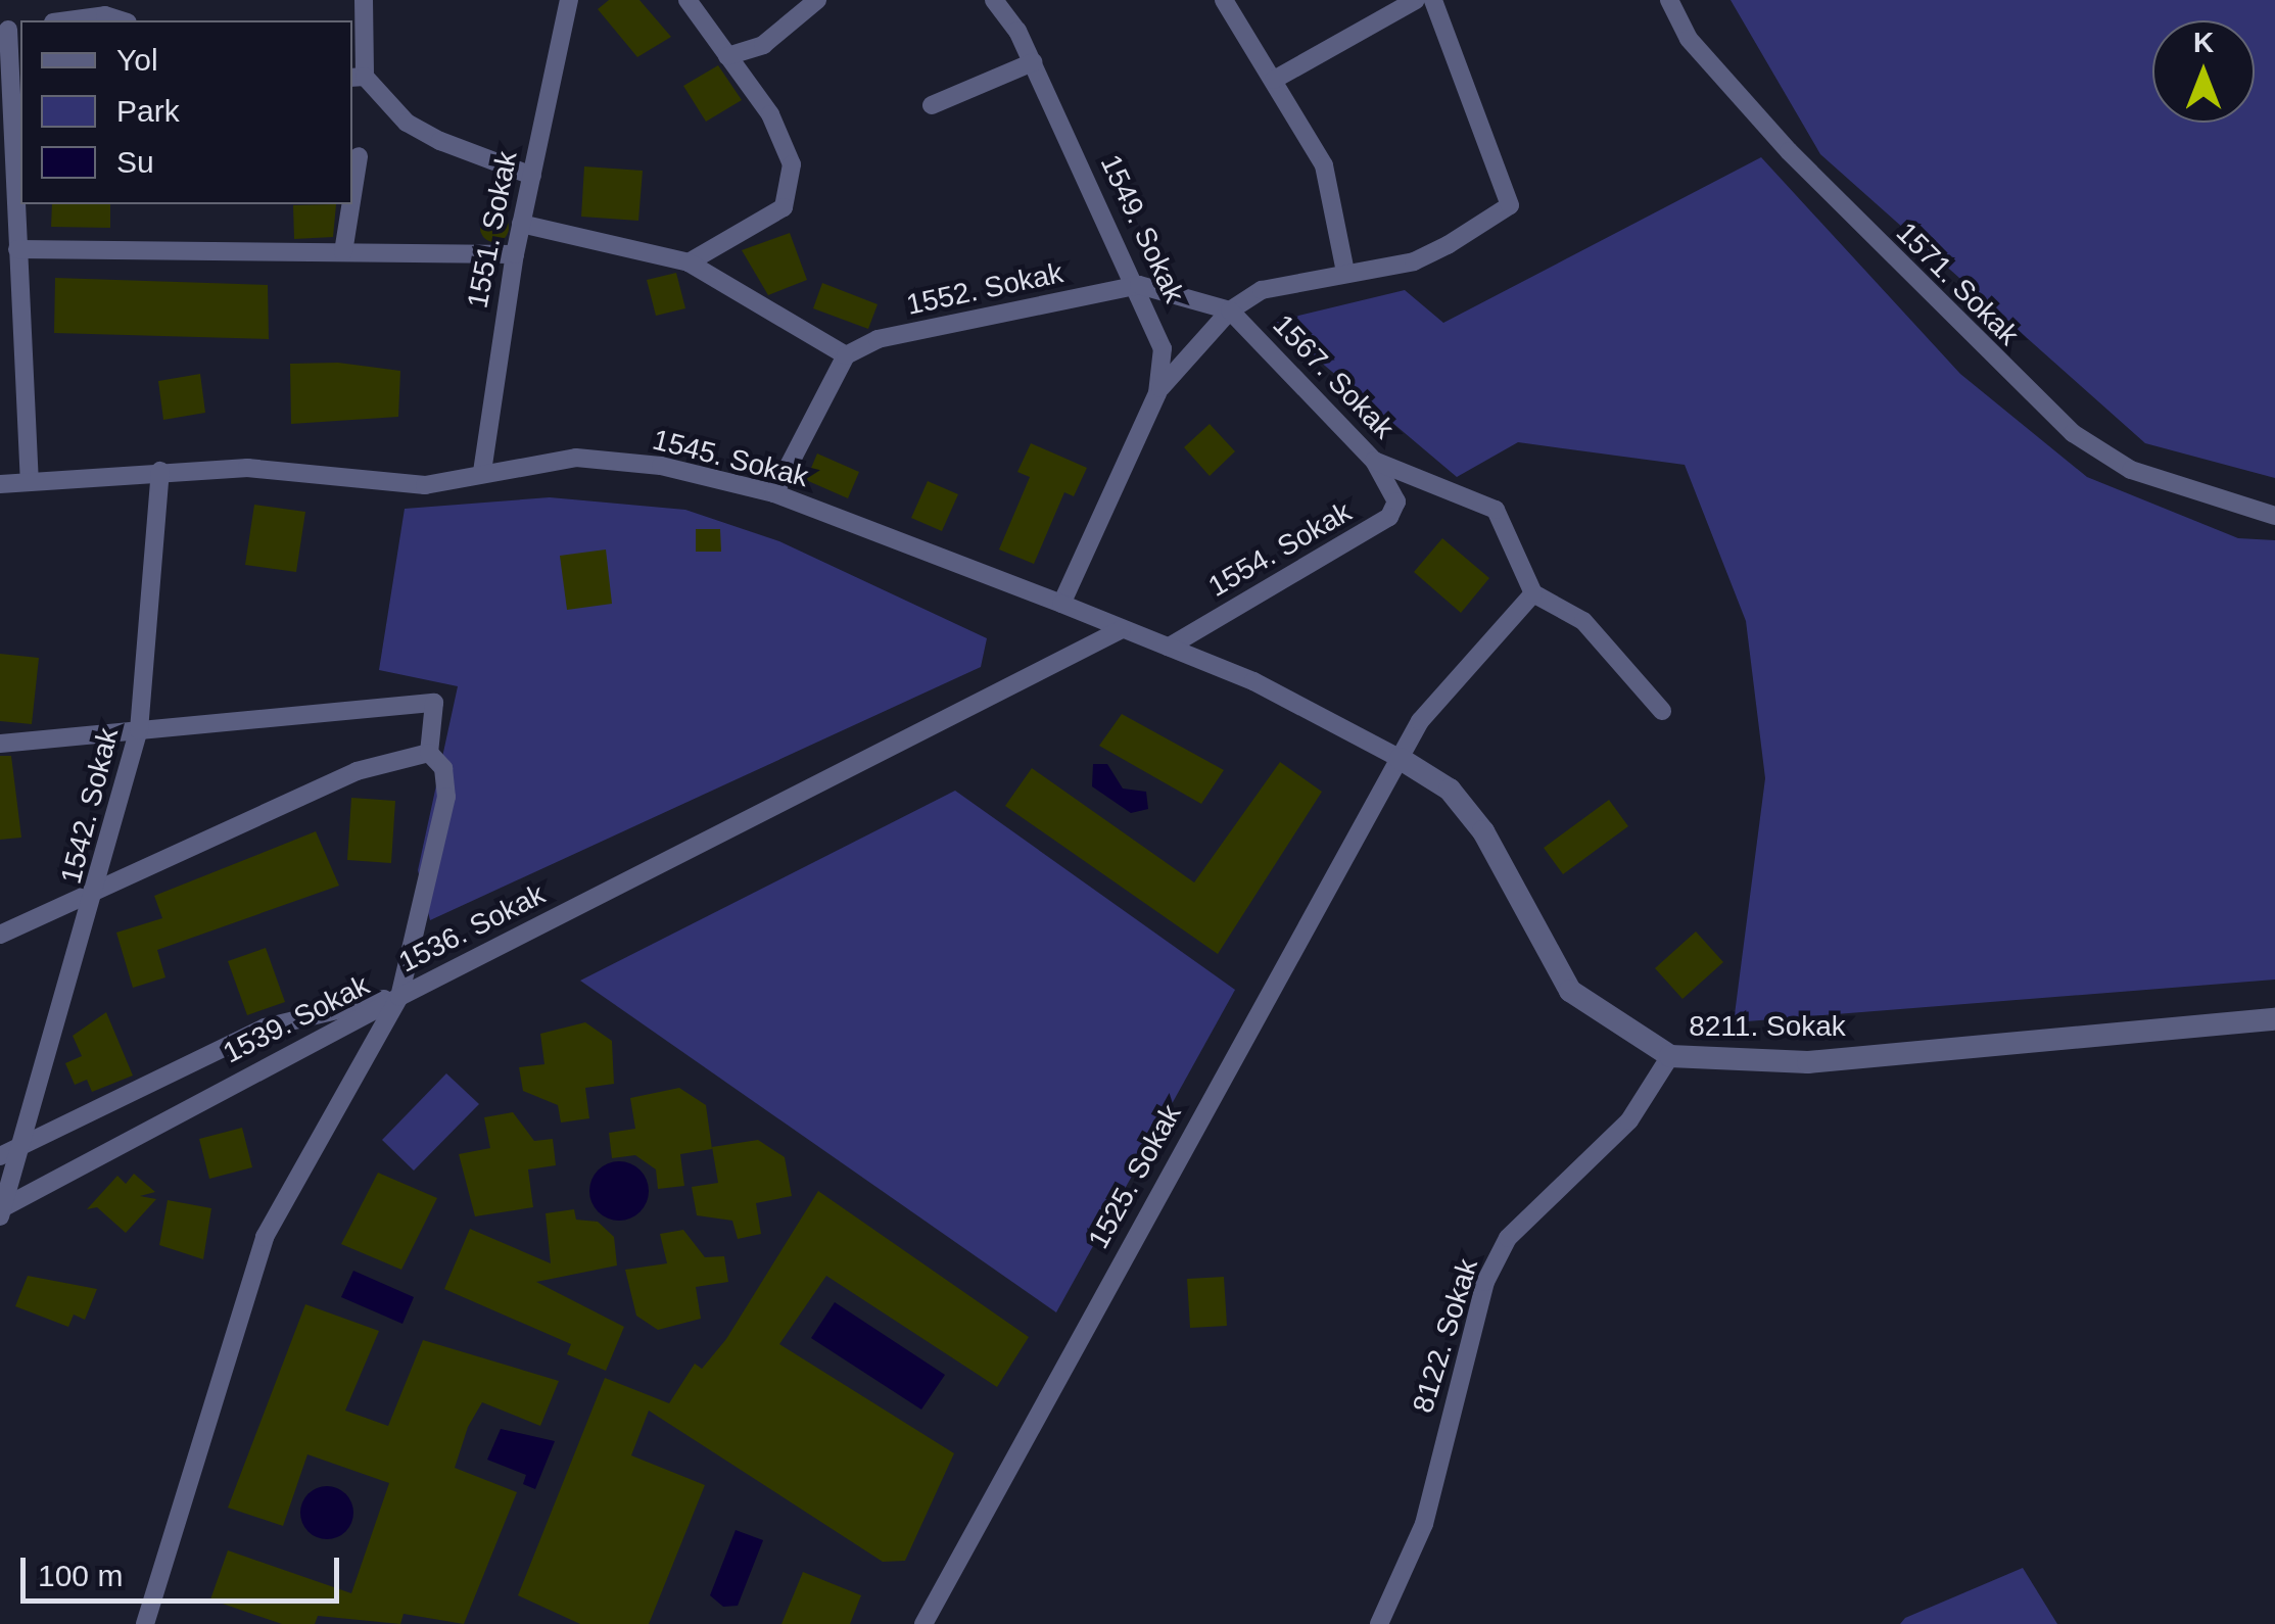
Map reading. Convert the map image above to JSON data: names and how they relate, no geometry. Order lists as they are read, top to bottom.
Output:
{
  "streets": {
    "street": [
      "1549. Sokak",
      "1551. Sokak",
      "1571. Sokak",
      "1552. Sokak",
      "1567. Sokak",
      "1545. Sokak",
      "1554. Sokak",
      "1542. Sokak",
      "1536. Sokak",
      "1539. Sokak",
      "8211. Sokak",
      "1525. Sokak",
      "8122. Sokak"
    ]
  },
  "crossings": [
    ["1549. Sokak", "1552. Sokak"],
    ["1549. Sokak", "1545. Sokak"],
    ["1551. Sokak", "1545. Sokak"],
    ["1567. Sokak", "1554. Sokak"],
    ["1545. Sokak", "1554. Sokak"],
    ["1545. Sokak", "1542. Sokak"],
    ["1545. Sokak", "1536. Sokak"],
    ["1545. Sokak", "8211. Sokak"],
    ["1545. Sokak", "1525. Sokak"],
    ["1542. Sokak", "1539. Sokak"],
    ["1536. Sokak", "1539. Sokak"],
    ["8211. Sokak", "1525. Sokak"],
    ["8211. Sokak", "8122. Sokak"]
  ],
  "legend": ["Yol", "Park", "Su"],
  "scale_bar": "100 m",
  "north": "top"
}
